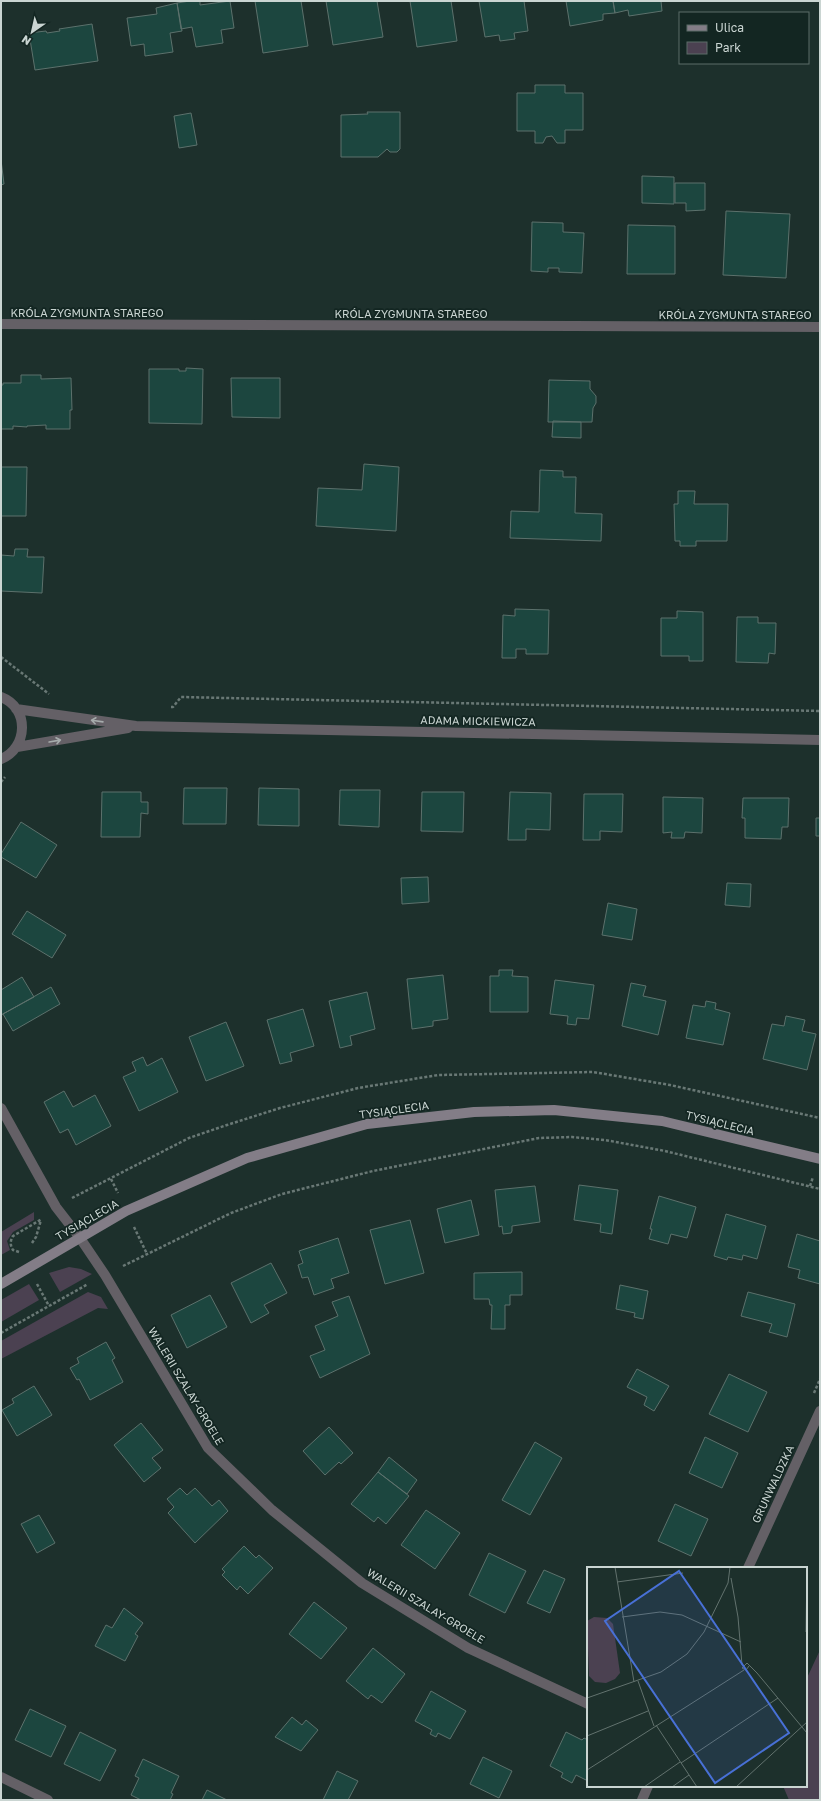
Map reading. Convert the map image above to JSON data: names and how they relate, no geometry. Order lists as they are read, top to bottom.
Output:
{
  "streets": {
    "street": [
      "KRÓLA ZYGMUNTA STAREGO",
      "ADAMA MICKIEWICZA",
      "TYSIĄCLECIA",
      "WALERII SZALAY-GROELE",
      "GRUNWALDZKA"
    ]
  },
  "crossings": [
    ["TYSIĄCLECIA", "WALERII SZALAY-GROELE"]
  ],
  "legend": ["Ulica", "Park"],
  "north": "bottom left"
}
